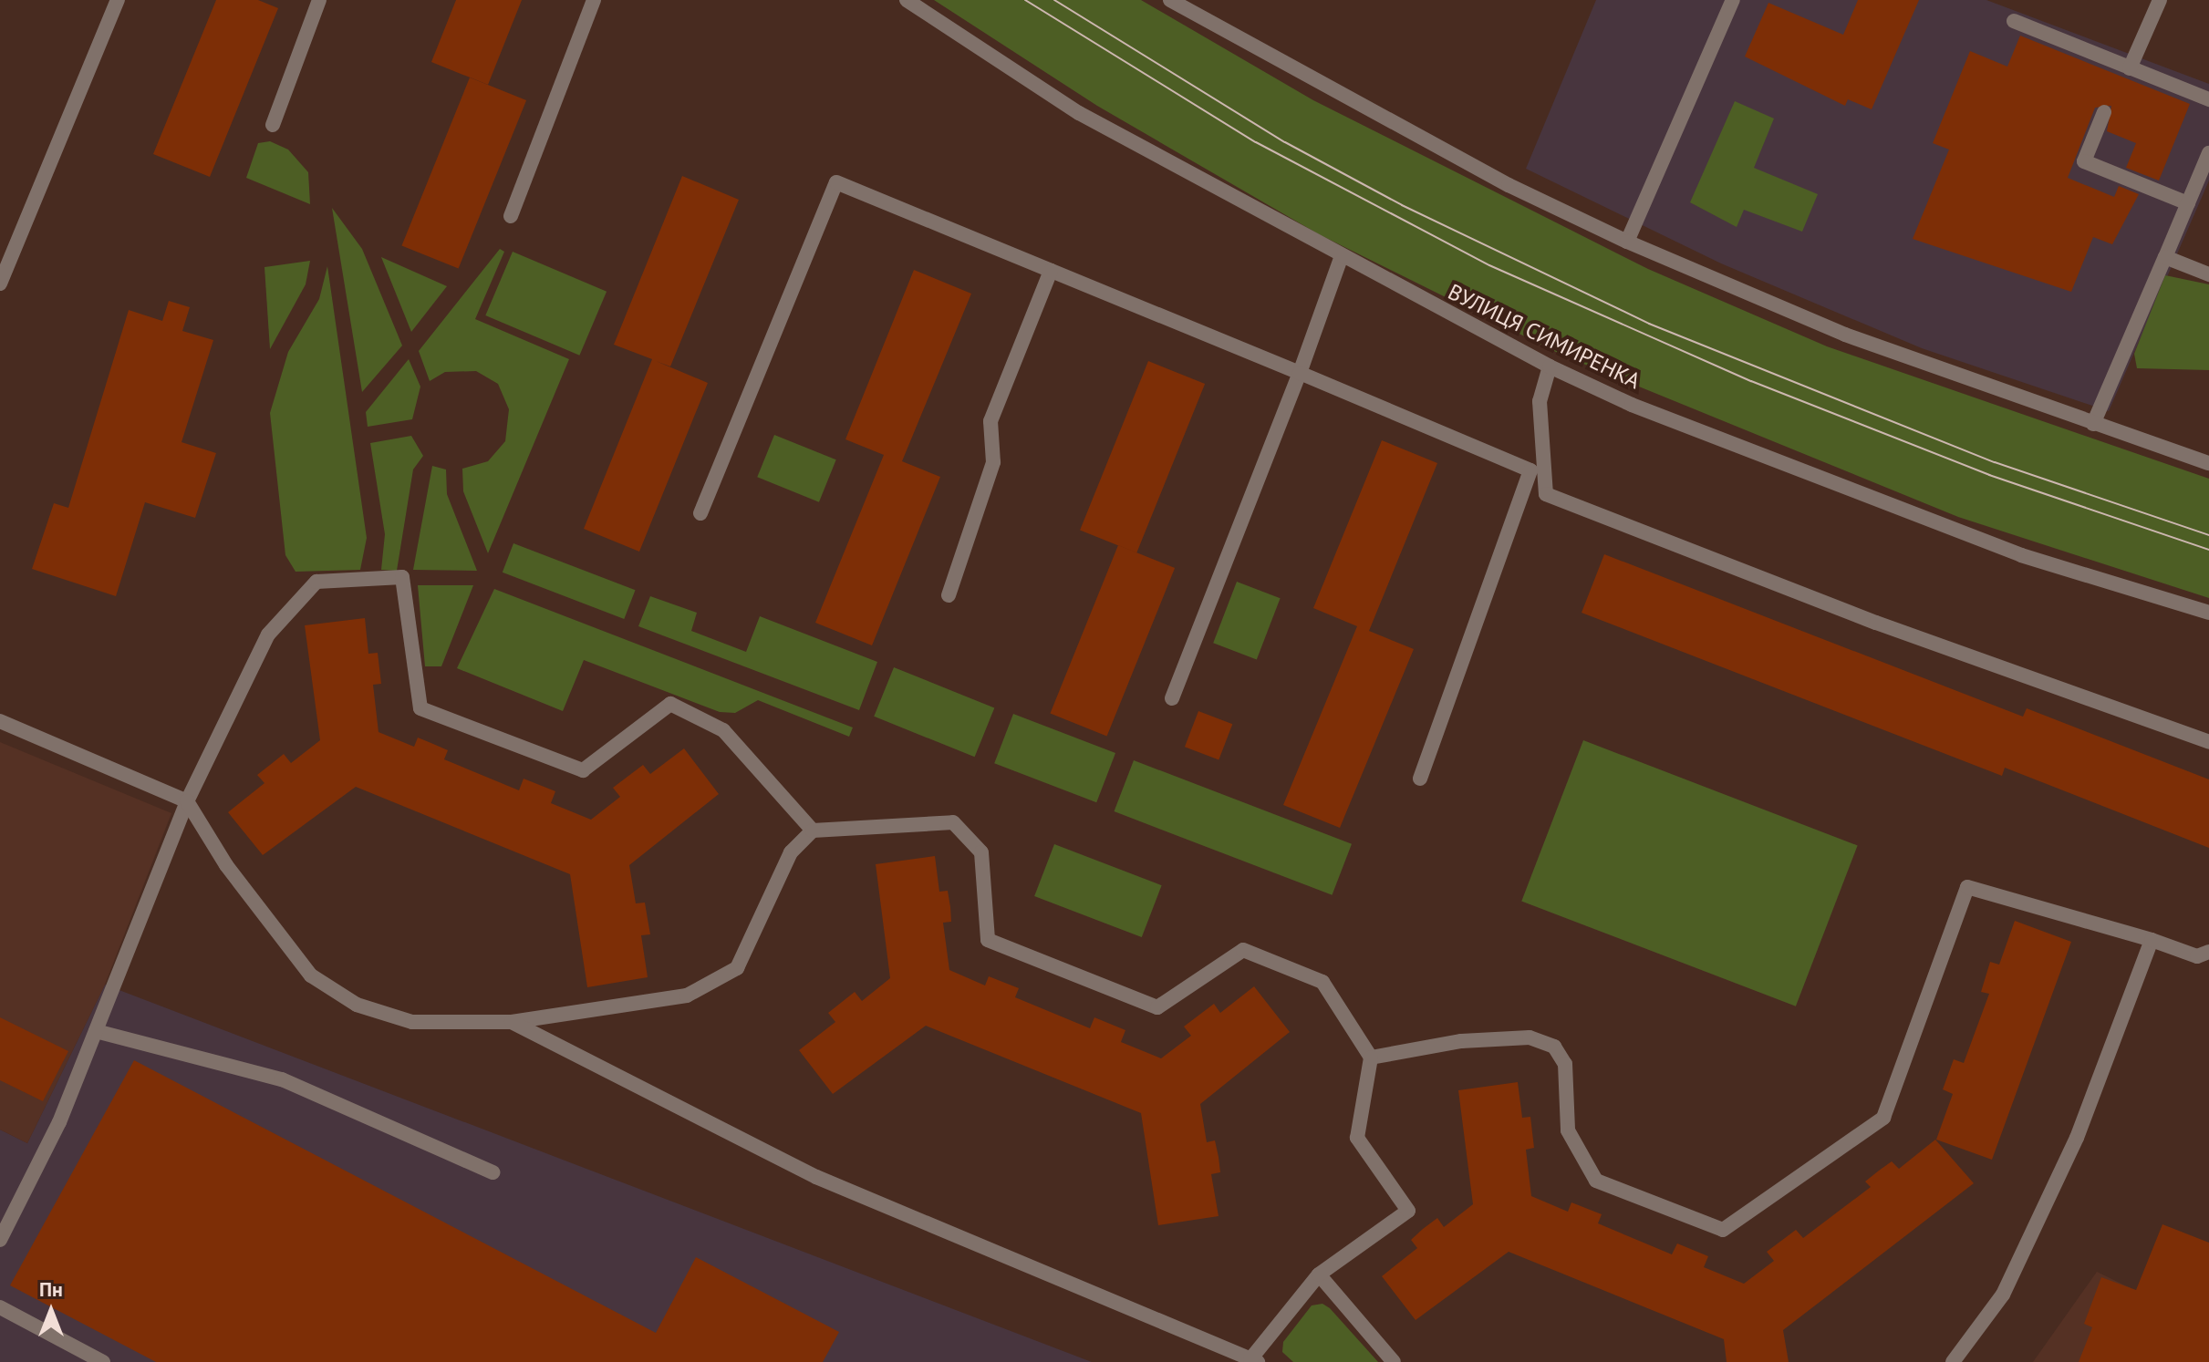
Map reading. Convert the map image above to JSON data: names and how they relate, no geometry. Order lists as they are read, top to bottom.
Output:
{
  "streets": {
    "street": ["ВУЛИЦЯ СИМИРЕНКА"]
  },
  "north": "top"
}
